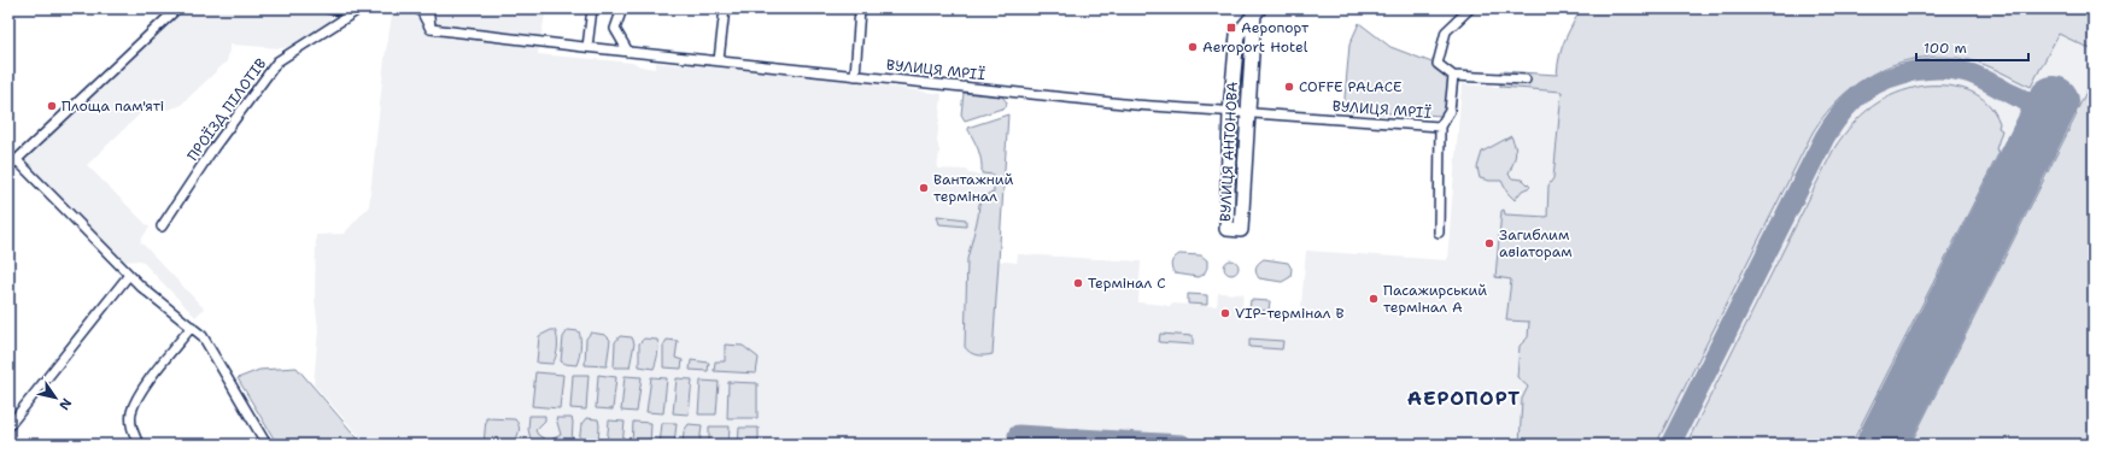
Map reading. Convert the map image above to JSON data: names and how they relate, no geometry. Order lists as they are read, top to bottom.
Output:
{
  "streets": {
    "main road": ["ВУЛИЦЯ АНТОНОВА"],
    "street": ["ВУЛИЦЯ МРІЇ", "ПРОЇЗД ПІЛОТІВ"]
  },
  "crossings": [
    ["ВУЛИЦЯ МРІЇ", "ВУЛИЦЯ АНТОНОВА"]
  ],
  "districts": ["АЕРОПОРТ"],
  "places": {
    "transit": ["Аеропорт"],
    "other": [
      "Aeroport Hotel",
      "COFFE PALACE",
      "Площа пам'яті",
      "Вантажний термінал",
      "Загиблим авіаторам",
      "Термінал C",
      "Пасажирський термінал A",
      "VIP-термінал B"
    ]
  },
  "scale_bar": "100 m",
  "north": "bottom right"
}
